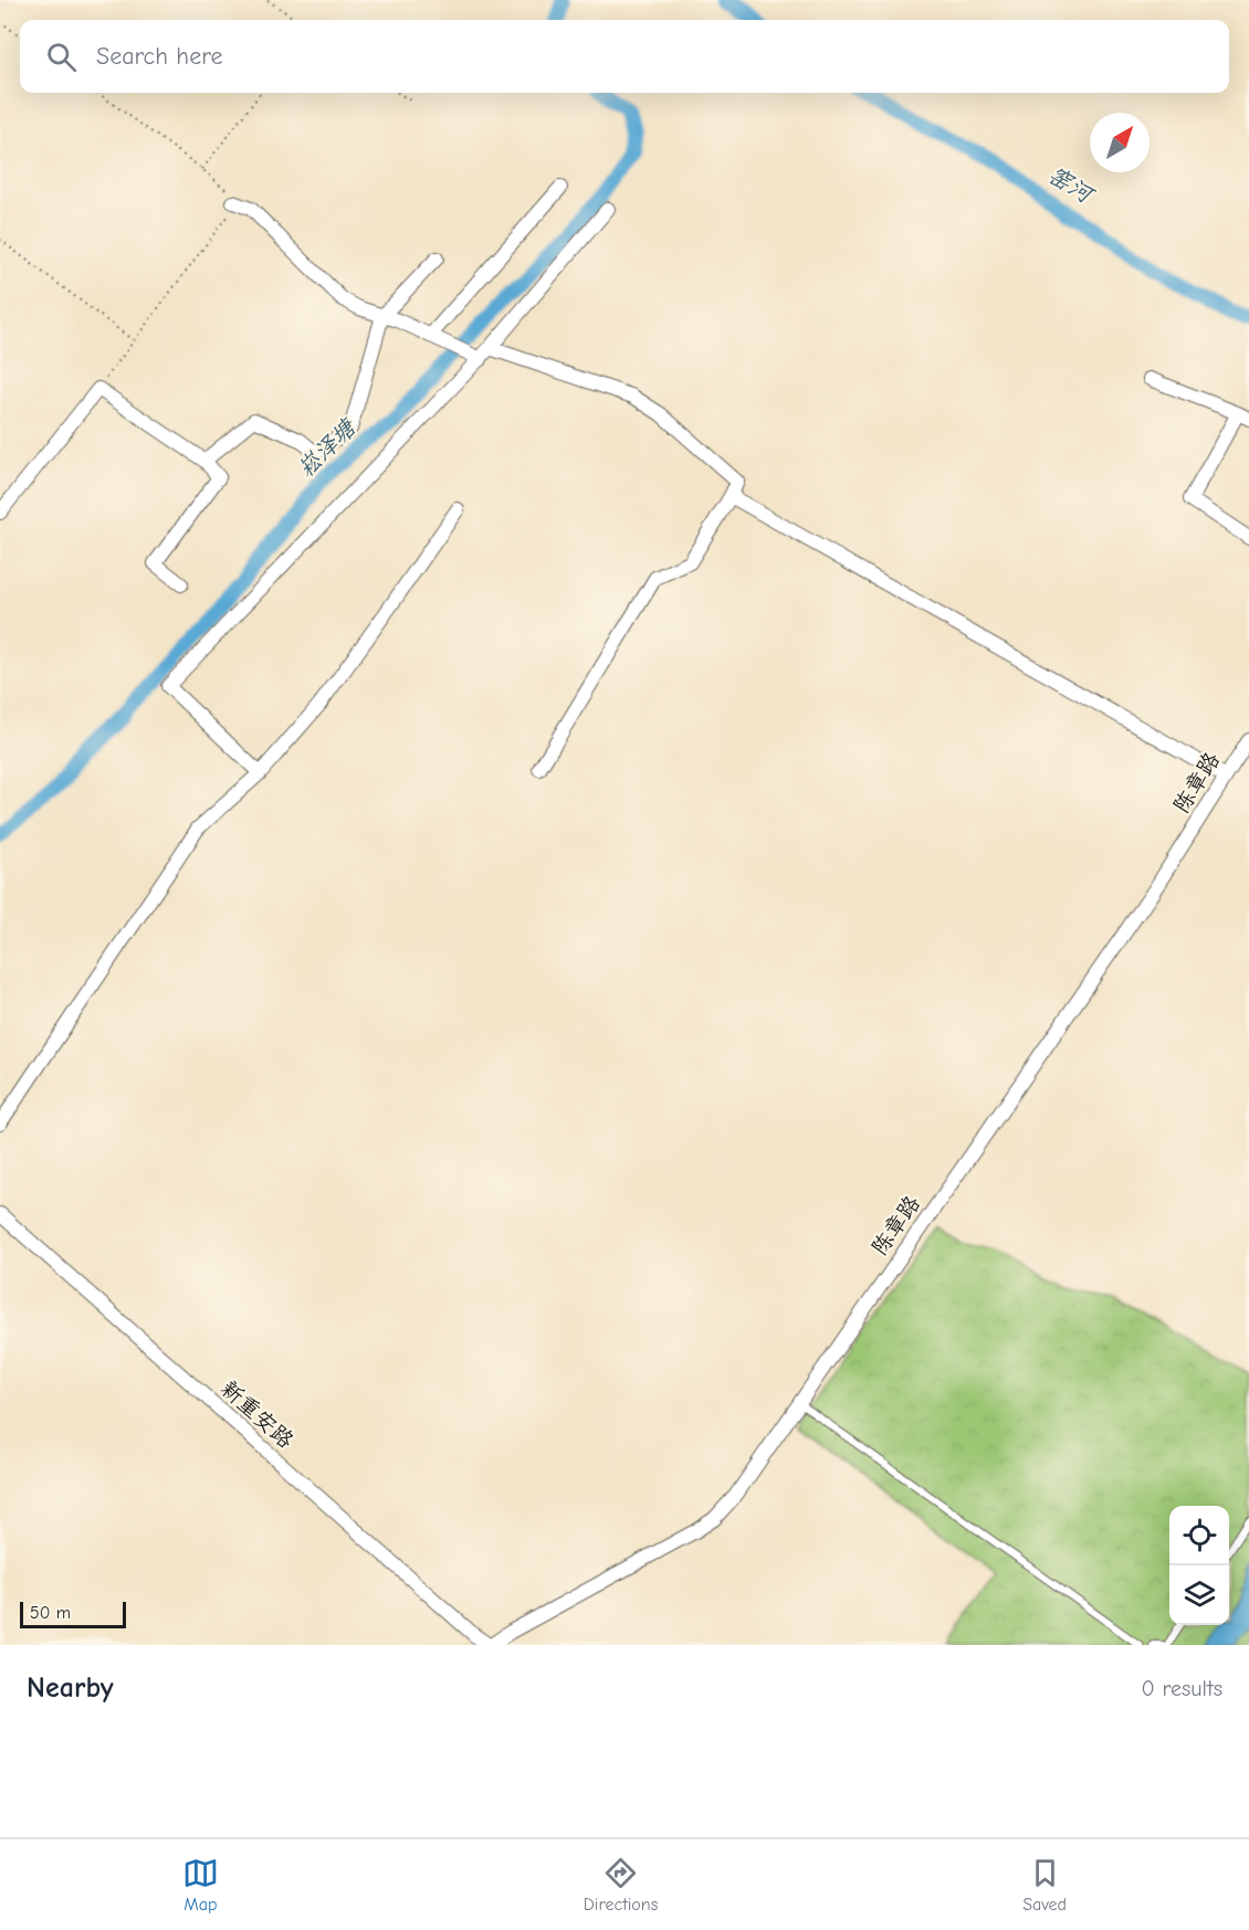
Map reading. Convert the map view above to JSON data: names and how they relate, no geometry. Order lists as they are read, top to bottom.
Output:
{
  "streets": {
    "street": ["陈章路", "新重安路"]
  },
  "crossings": [
    ["陈章路", "新重安路"]
  ],
  "water": ["窑河", "崧泽塘"],
  "scale_bar": "50 m",
  "north": "top right",
  "page": {
    "search": "Search here",
    "scale": "50 m",
    "heading": ["Nearby", "0 results"],
    "nav": ["Map", "Directions", "Saved"]
  }
}
